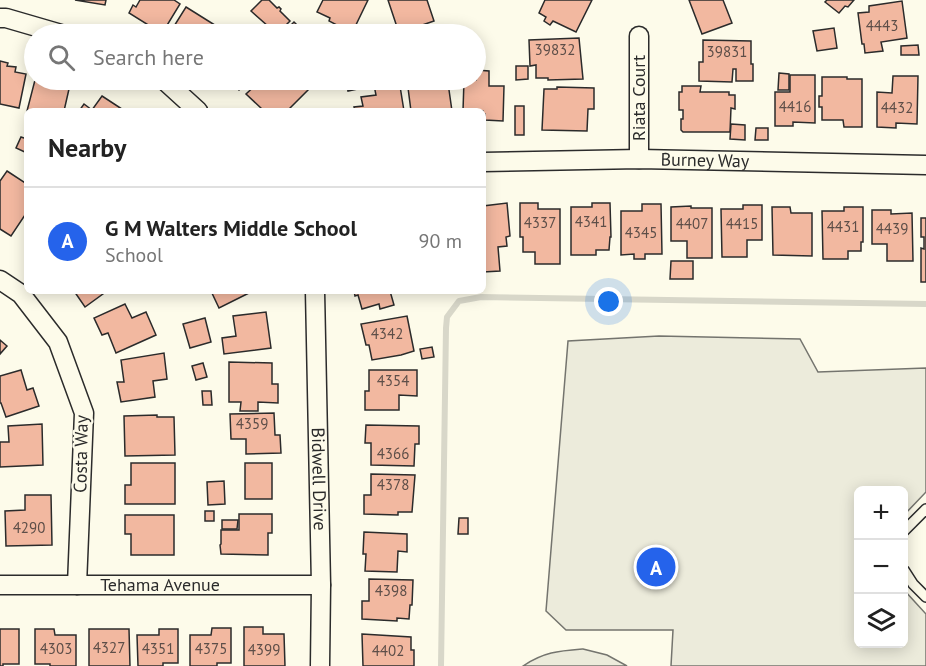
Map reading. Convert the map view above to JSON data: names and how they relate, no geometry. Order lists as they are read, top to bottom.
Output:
{
  "streets": {
    "street": [
      "Riata Court",
      "Burney Way",
      "Costa Way",
      "Bidwell Drive",
      "Tehama Avenue"
    ]
  },
  "crossings": [
    ["Riata Court", "Burney Way"],
    ["Costa Way", "Tehama Avenue"],
    ["Bidwell Drive", "Tehama Avenue"]
  ],
  "house_numbers": [
    "4443",
    "39832",
    "39831",
    "4416",
    "4432",
    "4341",
    "4337",
    "4407",
    "4415",
    "4431",
    "4439",
    "4345",
    "4342",
    "4354",
    "4359",
    "4366",
    "4378",
    "4290",
    "4398",
    "4327",
    "4303",
    "4351",
    "4375",
    "4399",
    "4402"
  ],
  "page": {
    "search": "Search here",
    "heading": "Nearby",
    "list": [
      {
        "mark": "A",
        "name": "G M Walters Middle School",
        "note": "School",
        "value": "90 m"
      }
    ],
    "map_buttons": ["+", "−"],
    "pins": "A"
  }
}
